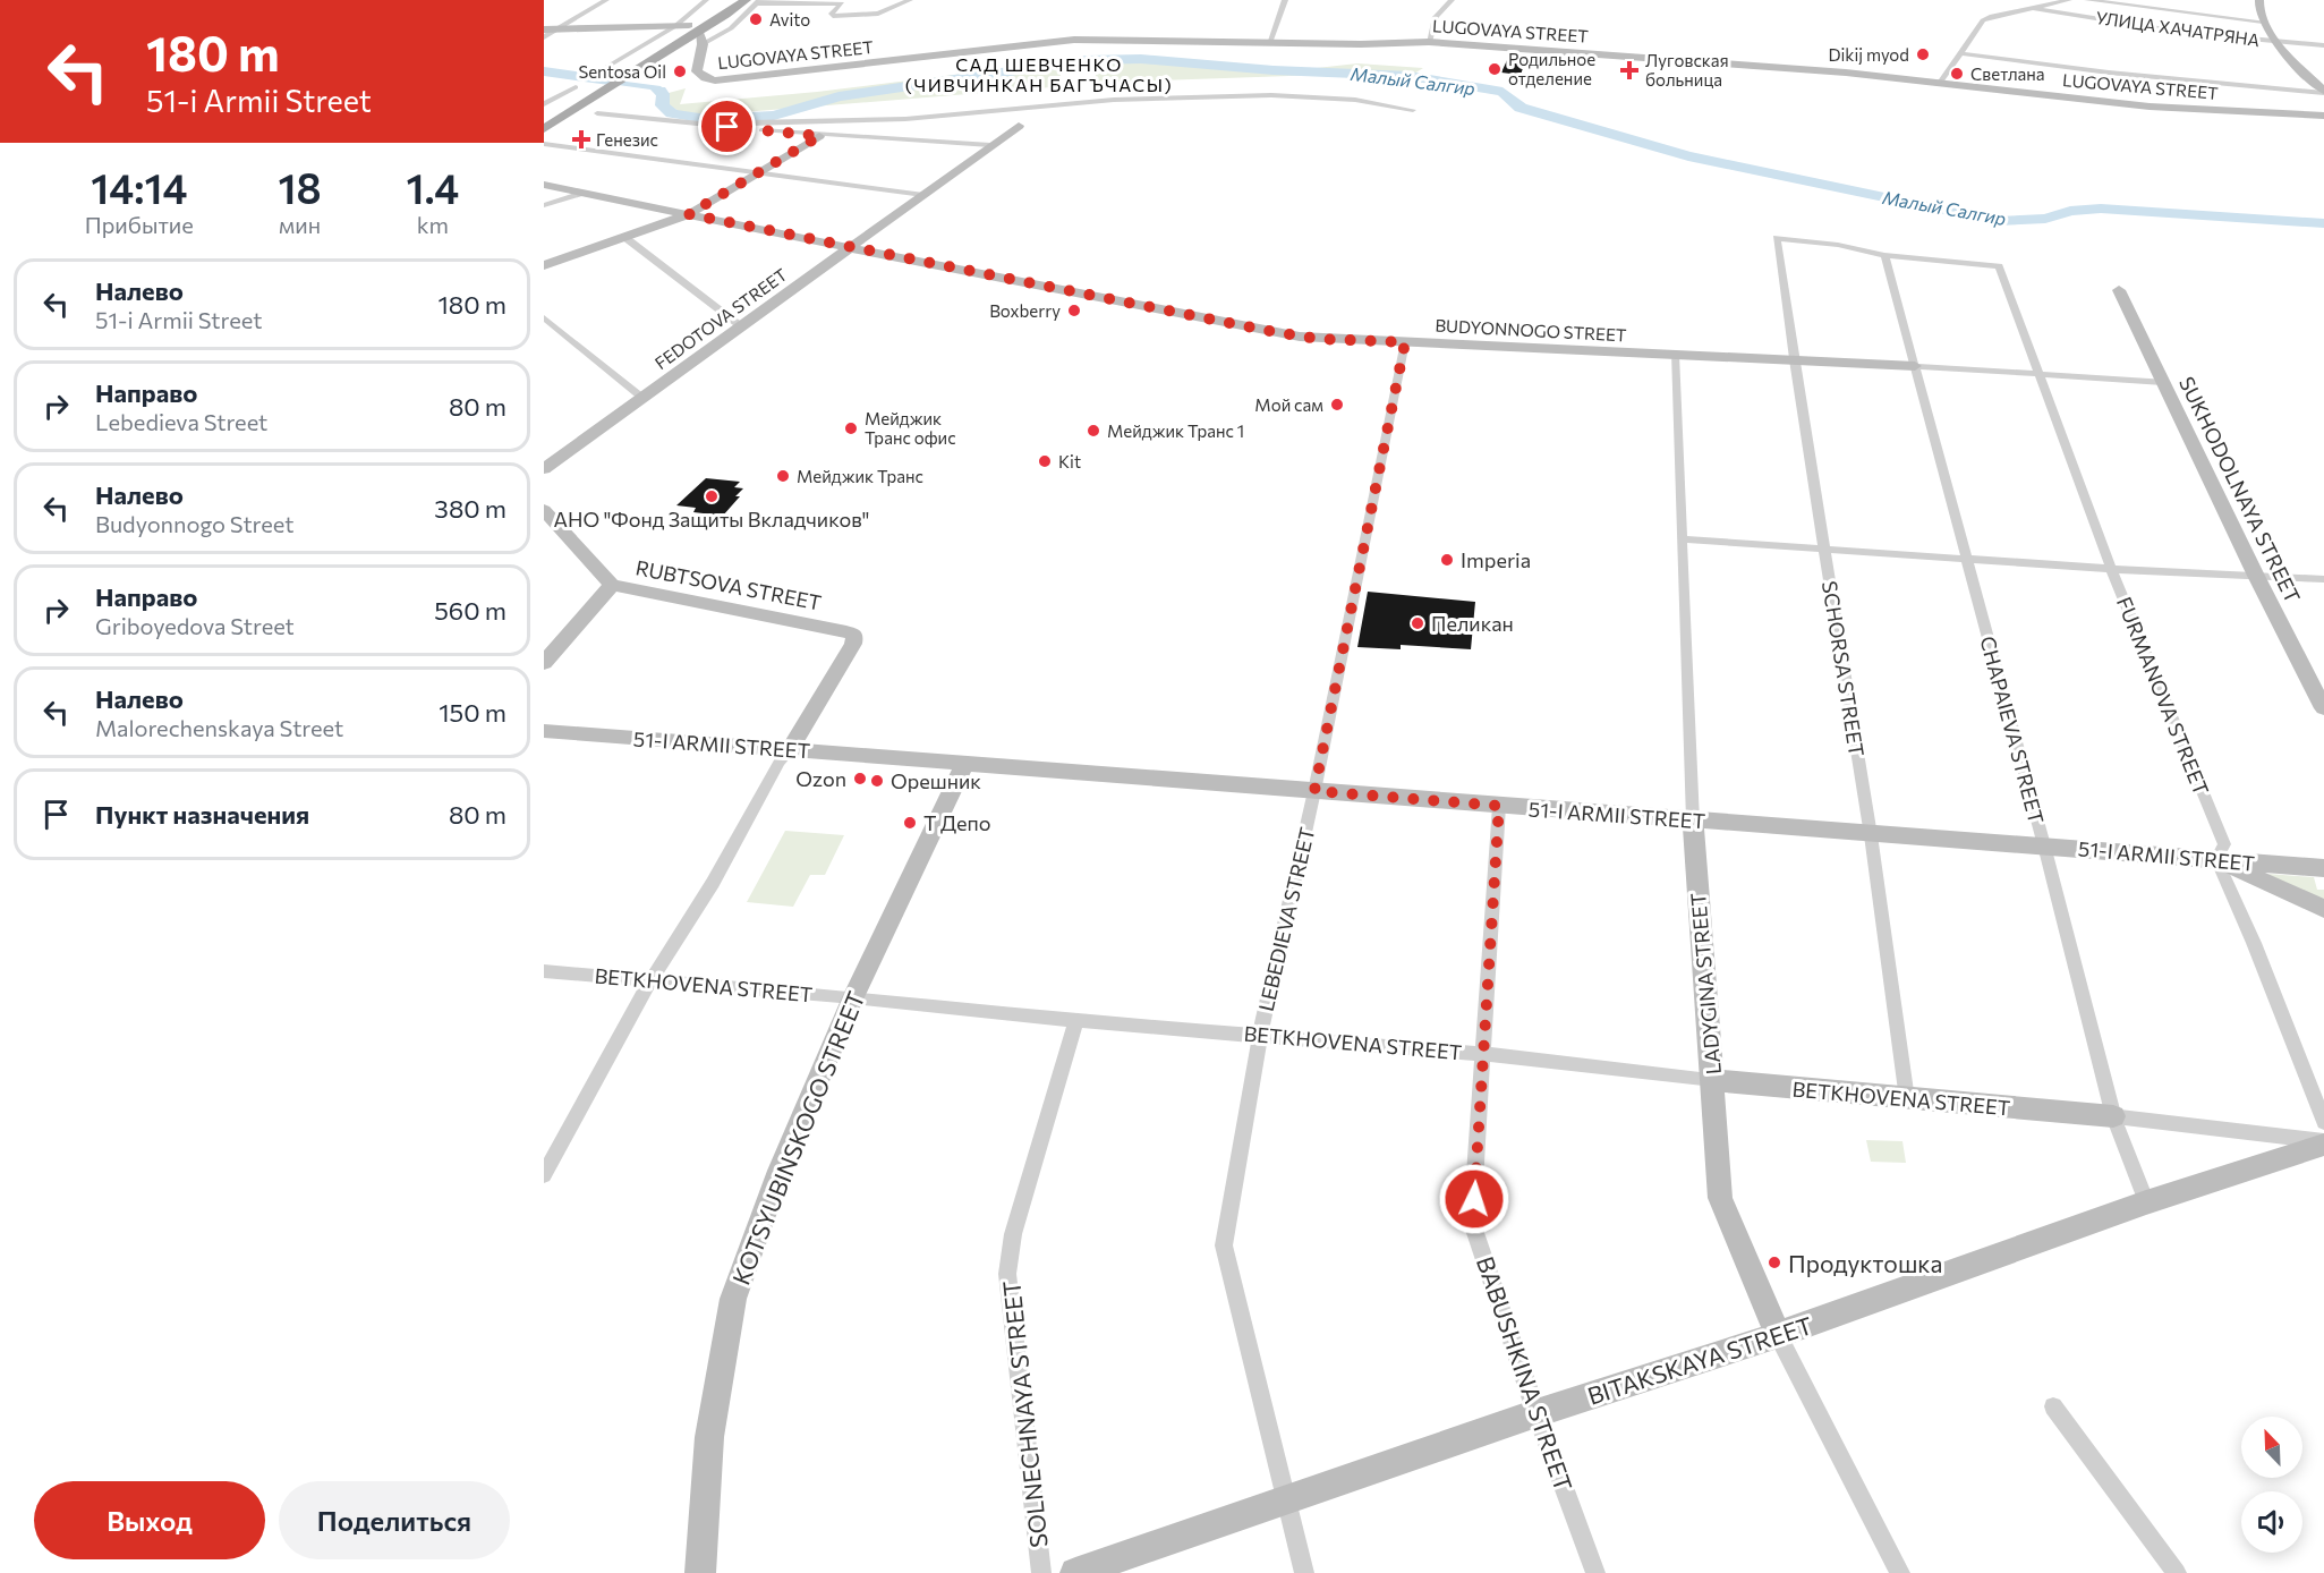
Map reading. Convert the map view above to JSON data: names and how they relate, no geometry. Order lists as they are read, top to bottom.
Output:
{
  "streets": {
    "street": [
      "УЛИЦА ХАЧАТРЯНА",
      "LUGOVAYA STREET",
      "FEDOTOVA STREET",
      "BUDYONNOGO STREET",
      "SUKHODOLNAYA STREET",
      "RUBTSOVA STREET",
      "SCHORSA STREET",
      "FURMANOVA STREET",
      "CHAPAIEVA STREET",
      "51-I ARMII STREET",
      "LEBEDIEVA STREET",
      "LADYGINA STREET",
      "BETKHOVENA STREET",
      "KOTSYUBINSKOGO STREET",
      "BITAKSKAYA STREET",
      "BABUSHKINA STREET",
      "SOLNECHNAYA STREET"
    ]
  },
  "crossings": [
    ["FEDOTOVA STREET", "BUDYONNOGO STREET"],
    ["BUDYONNOGO STREET", "SUKHODOLNAYA STREET"],
    ["BUDYONNOGO STREET", "SCHORSA STREET"],
    ["BUDYONNOGO STREET", "FURMANOVA STREET"],
    ["BUDYONNOGO STREET", "CHAPAIEVA STREET"],
    ["BUDYONNOGO STREET", "LEBEDIEVA STREET"],
    ["BUDYONNOGO STREET", "LADYGINA STREET"],
    ["RUBTSOVA STREET", "51-I ARMII STREET"],
    ["SCHORSA STREET", "FURMANOVA STREET"],
    ["SCHORSA STREET", "CHAPAIEVA STREET"],
    ["SCHORSA STREET", "51-I ARMII STREET"],
    ["SCHORSA STREET", "BETKHOVENA STREET"],
    ["FURMANOVA STREET", "CHAPAIEVA STREET"],
    ["FURMANOVA STREET", "51-I ARMII STREET"],
    ["CHAPAIEVA STREET", "51-I ARMII STREET"],
    ["CHAPAIEVA STREET", "BETKHOVENA STREET"],
    ["CHAPAIEVA STREET", "BITAKSKAYA STREET"],
    ["51-I ARMII STREET", "LEBEDIEVA STREET"],
    ["51-I ARMII STREET", "LADYGINA STREET"],
    ["51-I ARMII STREET", "KOTSYUBINSKOGO STREET"],
    ["51-I ARMII STREET", "BABUSHKINA STREET"],
    ["LEBEDIEVA STREET", "BETKHOVENA STREET"],
    ["LEBEDIEVA STREET", "BITAKSKAYA STREET"],
    ["LADYGINA STREET", "BETKHOVENA STREET"],
    ["LADYGINA STREET", "BITAKSKAYA STREET"],
    ["BETKHOVENA STREET", "KOTSYUBINSKOGO STREET"],
    ["BETKHOVENA STREET", "BITAKSKAYA STREET"],
    ["BETKHOVENA STREET", "BABUSHKINA STREET"],
    ["BETKHOVENA STREET", "SOLNECHNAYA STREET"],
    ["BITAKSKAYA STREET", "BABUSHKINA STREET"]
  ],
  "districts": ["САД ШЕВЧЕНКО (ЧИВЧИНКАН БАГЪЧАСЫ)"],
  "water": ["Малый Салгир"],
  "places": {
    "other": [
      "Avito",
      "Dikij myod",
      "Родильное отделение",
      "Sentosa Oil",
      "Светлана",
      "Boxberry",
      "Мой сам",
      "Мейджик Транс офис",
      "Мейджик Транс 1",
      "Kit",
      "Мейджик Транс",
      "АНО \"Фонд Защиты Вкладчиков\"",
      "Imperia",
      "Пеликан",
      "Ozon",
      "Орешник",
      "Т Депо",
      "Продуктошка"
    ],
    "health": ["Луговская больница", "Генезис"]
  },
  "north": "top left",
  "page": {
    "turn": ["180 m", "51-i Armii Street"],
    "eta": [
      "14:14",
      "Прибытие",
      "18",
      "мин",
      "1.4",
      "km"
    ],
    "list": [
      {
        "name": "Налево",
        "note": "51-i Armii Street",
        "value": "180 m"
      },
      {
        "name": "Направо",
        "note": "Lebedieva Street",
        "value": "80 m"
      },
      {
        "name": "Налево",
        "note": "Budyonnogo Street",
        "value": "380 m"
      },
      {
        "name": "Направо",
        "note": "Griboyedova Street",
        "value": "560 m"
      },
      {
        "name": "Налево",
        "note": "Malorechenskaya Street",
        "value": "150 m"
      },
      {
        "name": "Пункт назначения",
        "value": "80 m"
      }
    ],
    "buttons": ["Выход", "Поделиться"]
  }
}
